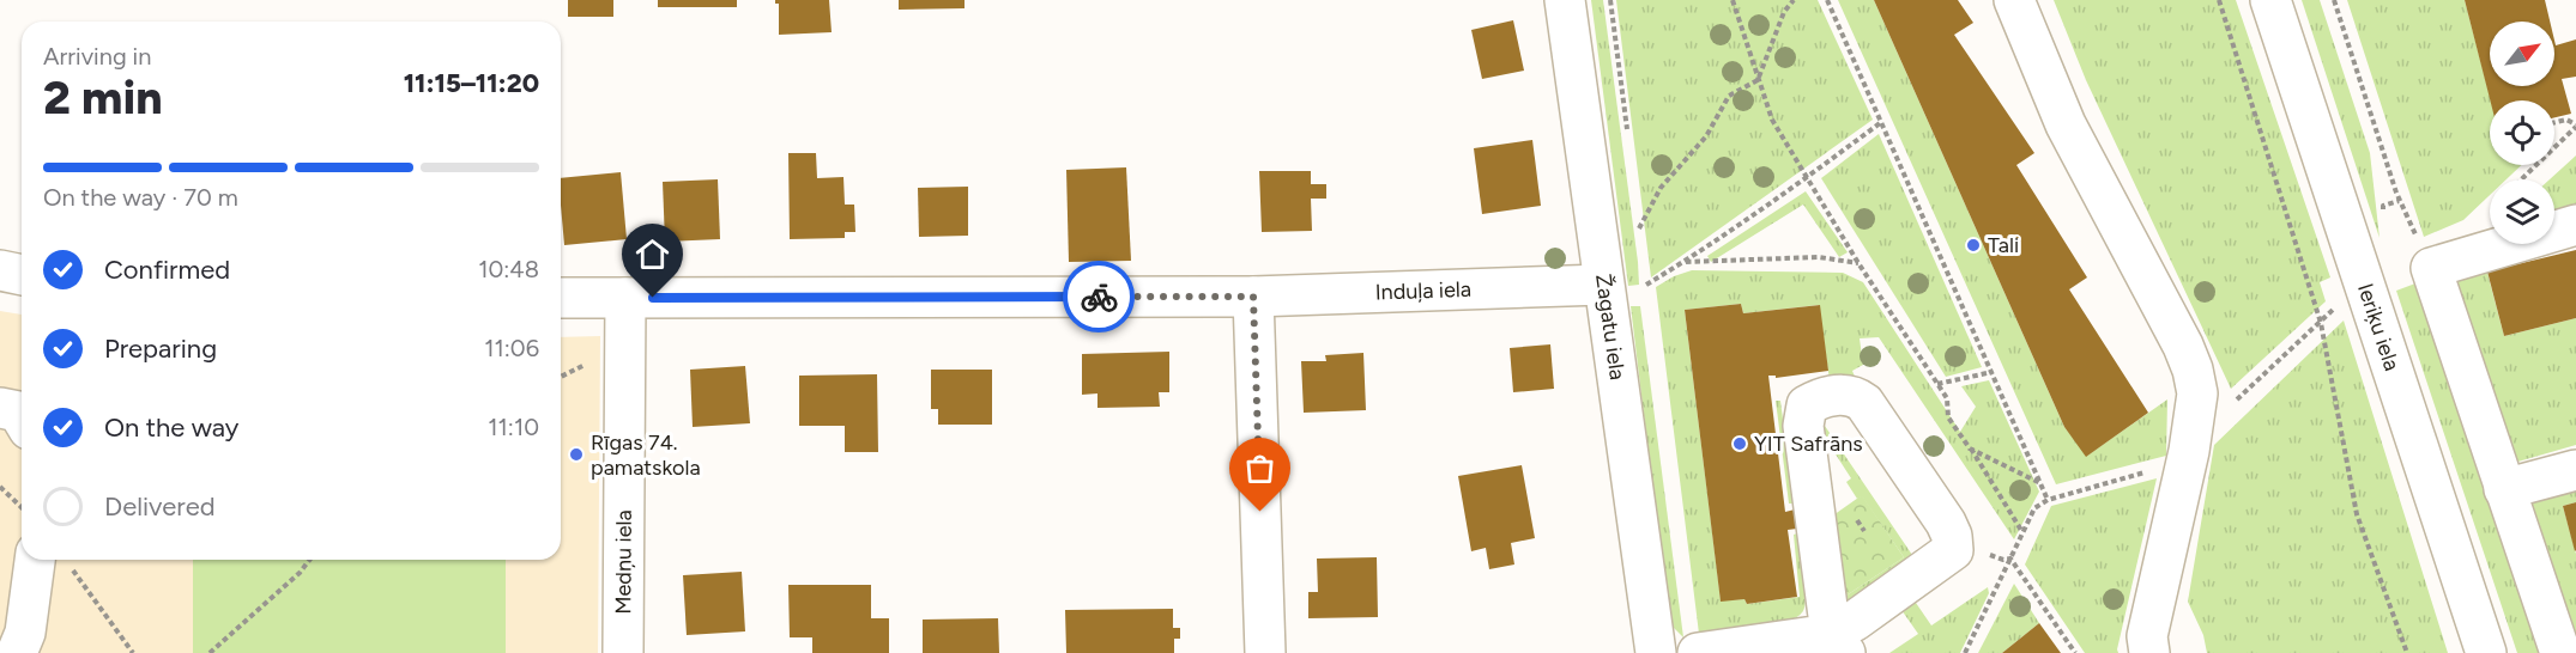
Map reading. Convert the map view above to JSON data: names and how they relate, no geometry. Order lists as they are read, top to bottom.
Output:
{
  "streets": {
    "street": [
      "Induļa iela",
      "Žagatu iela",
      "Ieriķu iela",
      "Medņu iela"
    ]
  },
  "crossings": [
    ["Induļa iela", "Žagatu iela"],
    ["Induļa iela", "Medņu iela"]
  ],
  "places": ["Tali", "YIT Safrāns", "Rīgas 74. pamatskola"],
  "north": "top right",
  "page": {
    "heading": ["2 min", "Arriving in", "11:15–11:20"],
    "bar": "On the way · 70 m",
    "list": [
      ["Confirmed", "10:48"],
      ["Preparing", "11:06"],
      ["On the way", "11:10"],
      "Delivered"
    ]
  }
}
